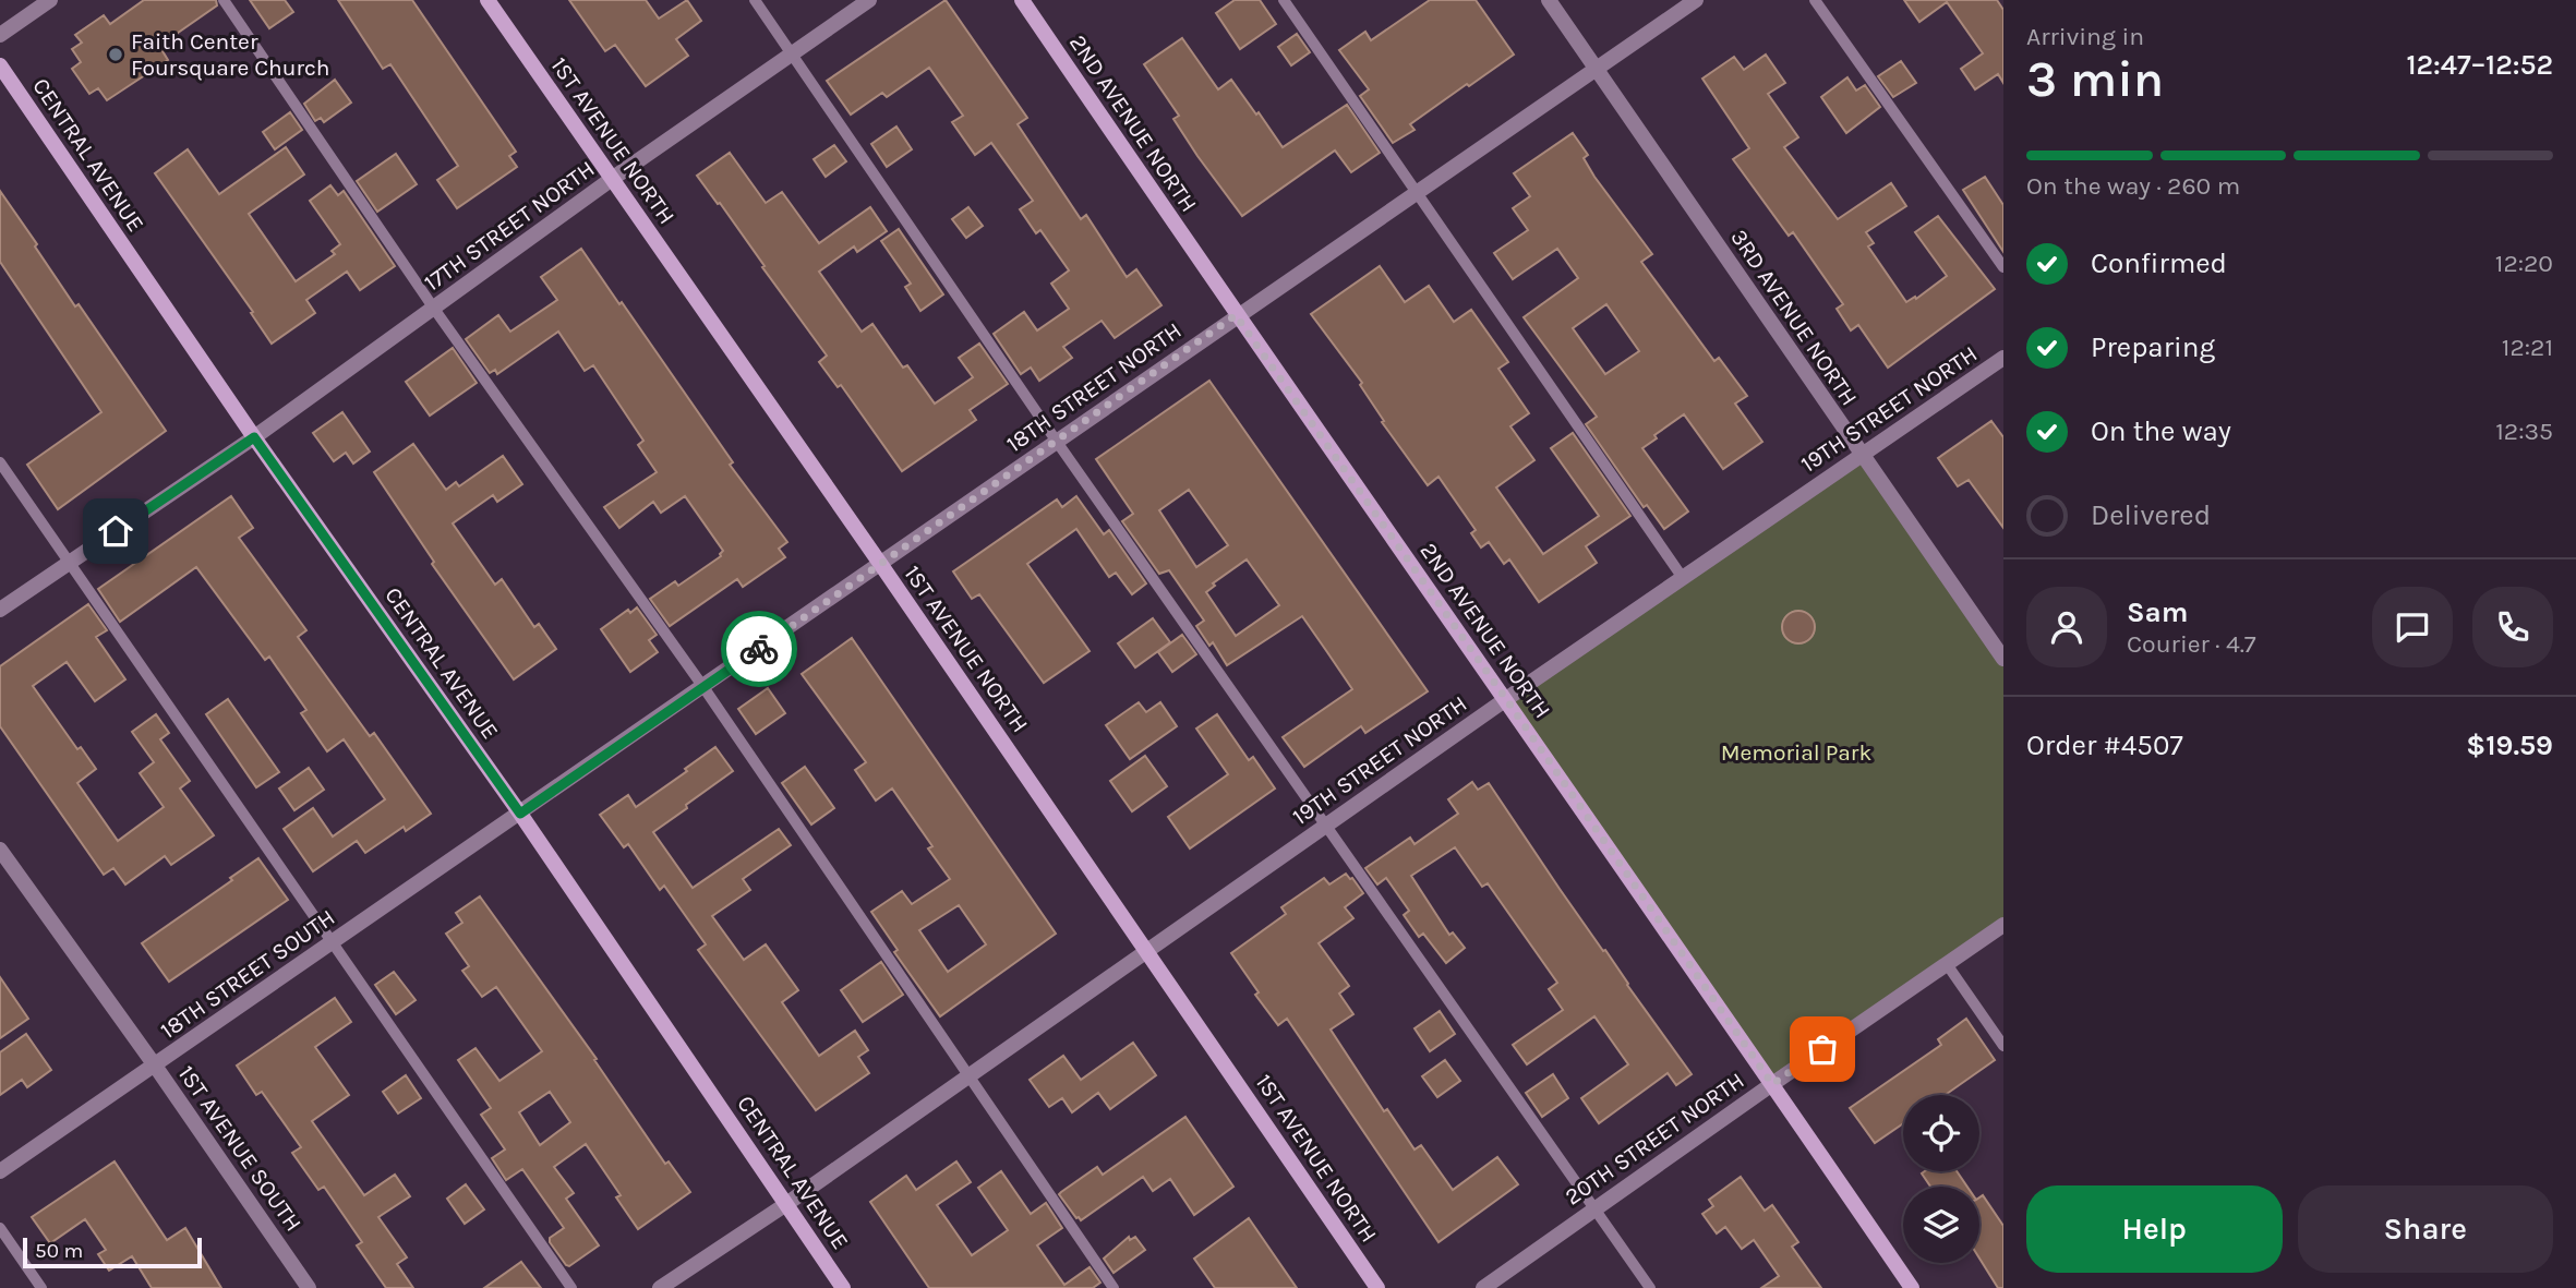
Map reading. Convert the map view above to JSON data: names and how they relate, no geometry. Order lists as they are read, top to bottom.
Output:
{
  "streets": {
    "main road": ["2ND AVENUE NORTH", "1ST AVENUE NORTH", "CENTRAL AVENUE"],
    "street": [
      "17TH STREET NORTH",
      "3RD AVENUE NORTH",
      "18TH STREET NORTH",
      "19TH STREET NORTH",
      "18TH STREET SOUTH",
      "20TH STREET NORTH",
      "1ST AVENUE SOUTH"
    ]
  },
  "crossings": [
    ["2ND AVENUE NORTH", "18TH STREET NORTH"],
    ["2ND AVENUE NORTH", "19TH STREET NORTH"],
    ["2ND AVENUE NORTH", "20TH STREET NORTH"],
    ["1ST AVENUE NORTH", "17TH STREET NORTH"],
    ["1ST AVENUE NORTH", "18TH STREET NORTH"],
    ["1ST AVENUE NORTH", "19TH STREET NORTH"],
    ["CENTRAL AVENUE", "17TH STREET NORTH"],
    ["CENTRAL AVENUE", "18TH STREET NORTH"],
    ["CENTRAL AVENUE", "19TH STREET NORTH"],
    ["CENTRAL AVENUE", "18TH STREET SOUTH"],
    ["3RD AVENUE NORTH", "18TH STREET NORTH"],
    ["3RD AVENUE NORTH", "19TH STREET NORTH"],
    ["18TH STREET NORTH", "18TH STREET SOUTH"],
    ["18TH STREET SOUTH", "1ST AVENUE SOUTH"]
  ],
  "parks": ["Memorial Park"],
  "places": ["Faith Center Foursquare Church"],
  "scale_bar": "50 m",
  "page": {
    "heading": ["3 min", "Arriving in", "12:47–12:52"],
    "panel": [
      "Sam",
      "Courier · 4.7",
      "Order #4507",
      "$19.59"
    ],
    "bar": "On the way · 260 m",
    "list": [
      ["Confirmed", "12:20"],
      ["Preparing", "12:21"],
      ["On the way", "12:35"],
      "Delivered"
    ],
    "buttons": ["Help", "Share"],
    "scale": "50 m"
  }
}
